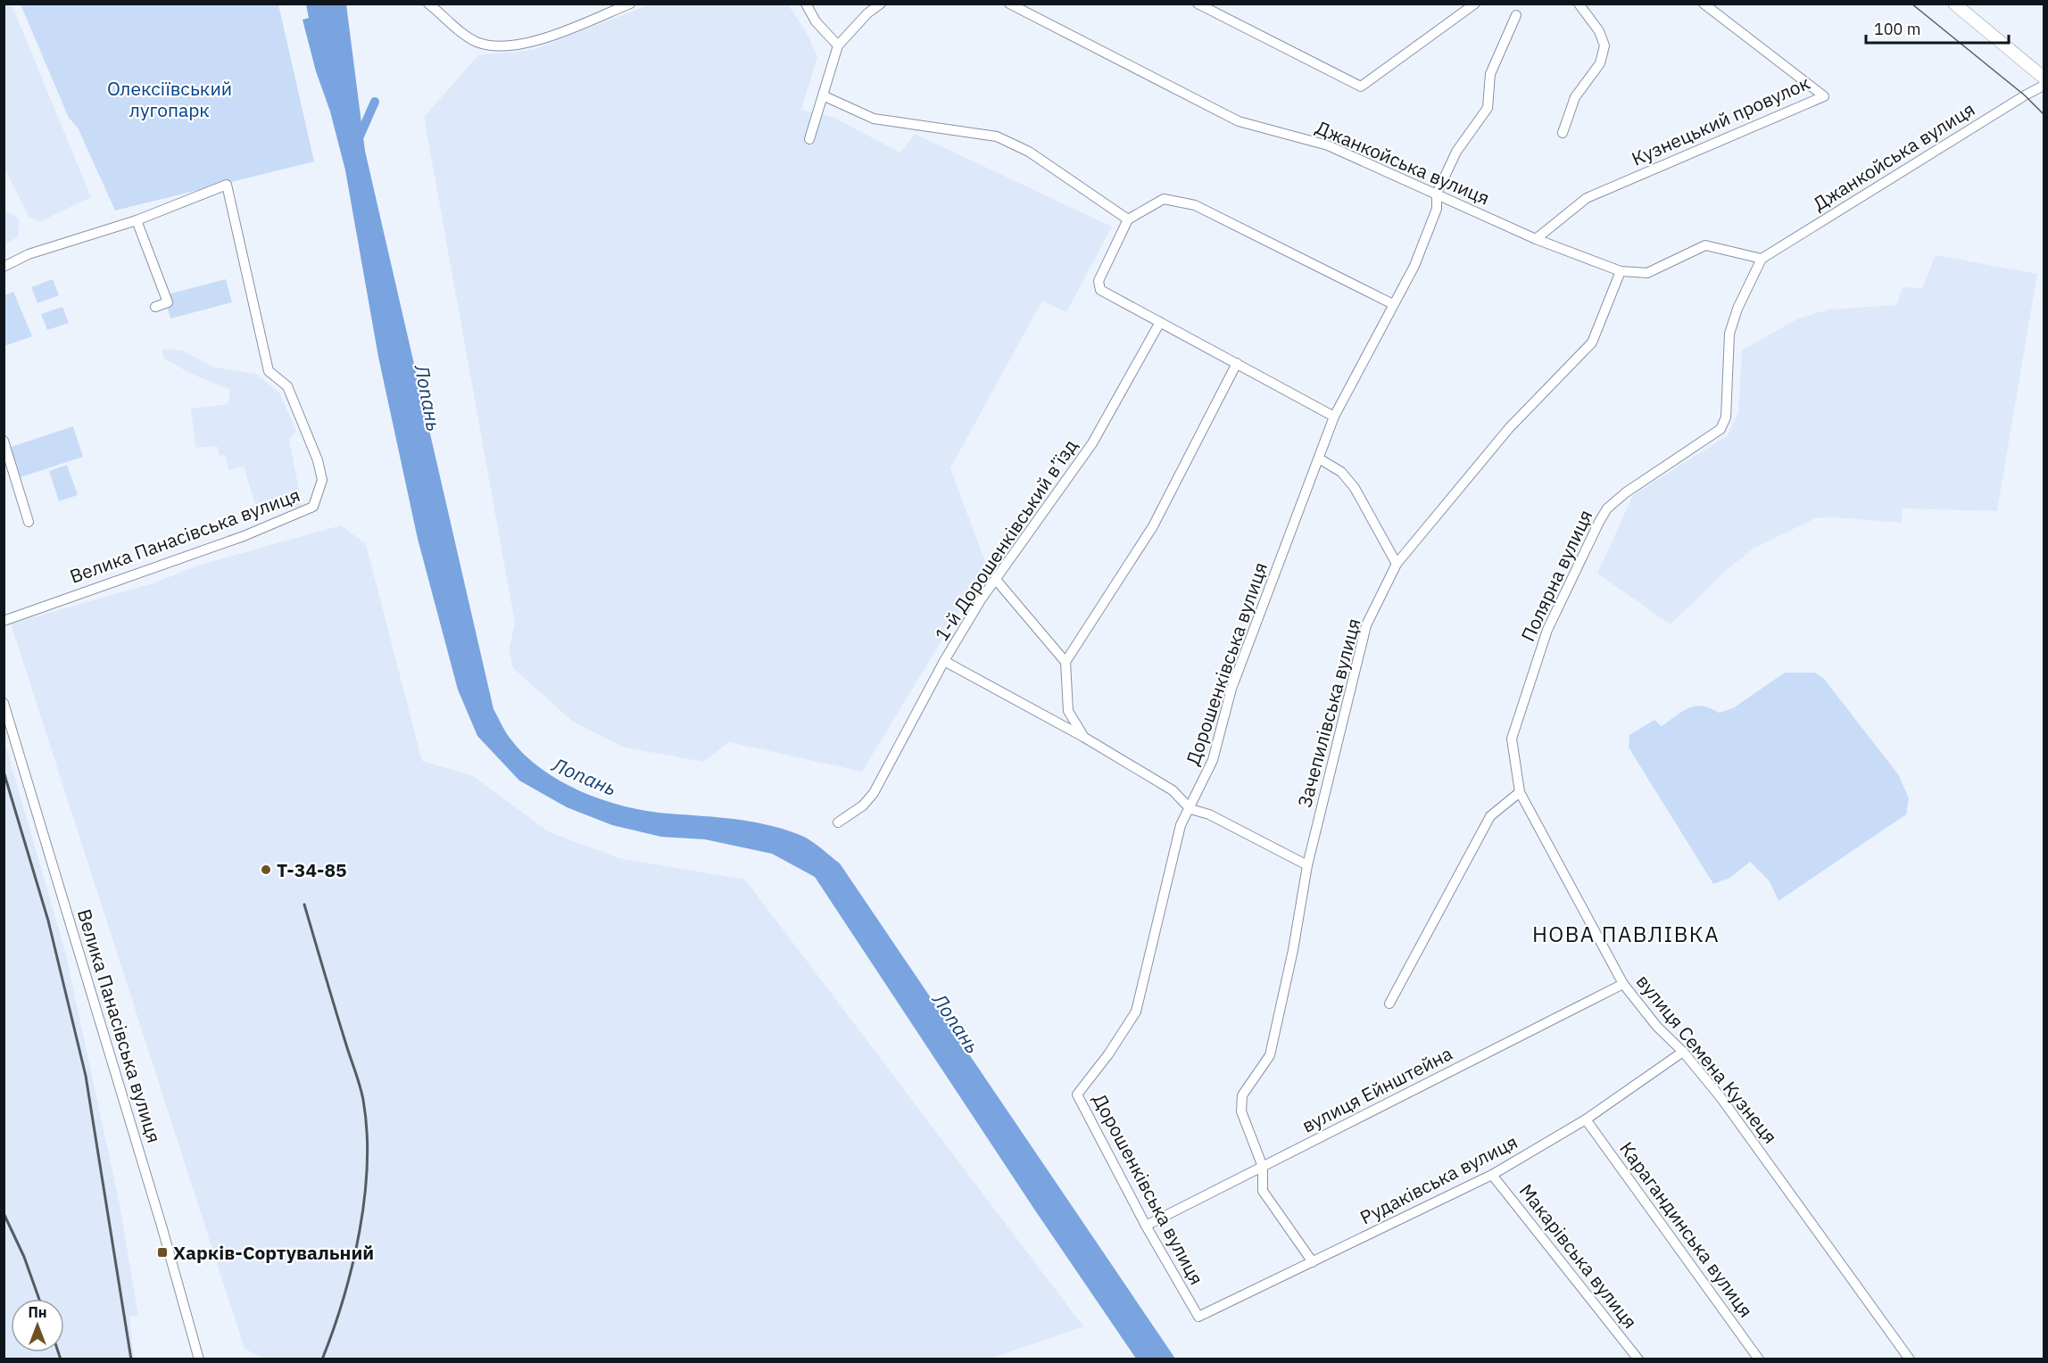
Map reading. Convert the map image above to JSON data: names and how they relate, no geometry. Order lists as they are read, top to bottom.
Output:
{
  "streets": {
    "street": [
      "Кузнецький провулок",
      "Джанкойська вулиця",
      "Велика Панасівська вулиця",
      "1-й Дорошенківський в’їзд",
      "Полярна вулиця",
      "Дорошенківська вулиця",
      "Зачепилівська вулиця",
      "вулиця Семена Кузнеця",
      "вулиця Ейнштейна",
      "Рудаківська вулиця",
      "Карагандинська вулиця",
      "Макарівська вулиця"
    ]
  },
  "crossings": [
    ["Кузнецький провулок", "Джанкойська вулиця"],
    ["Джанкойська вулиця", "Полярна вулиця"],
    ["Джанкойська вулиця", "Дорошенківська вулиця"],
    ["Джанкойська вулиця", "Зачепилівська вулиця"],
    ["Полярна вулиця", "вулиця Семена Кузнеця"],
    ["Дорошенківська вулиця", "вулиця Ейнштейна"],
    ["Дорошенківська вулиця", "Рудаківська вулиця"],
    ["Зачепилівська вулиця", "вулиця Ейнштейна"],
    ["Зачепилівська вулиця", "Рудаківська вулиця"],
    ["вулиця Семена Кузнеця", "вулиця Ейнштейна"],
    ["вулиця Семена Кузнеця", "Рудаківська вулиця"],
    ["Рудаківська вулиця", "Карагандинська вулиця"],
    ["Рудаківська вулиця", "Макарівська вулиця"]
  ],
  "districts": ["НОВА ПАВЛІВКА"],
  "water": ["Лопань"],
  "parks": ["Олексіївський лугопарк"],
  "places": {
    "other": ["Т-34-85"],
    "transit": ["Харків-Сортувальний"]
  },
  "scale_bar": "100 m",
  "north": "top"
}
